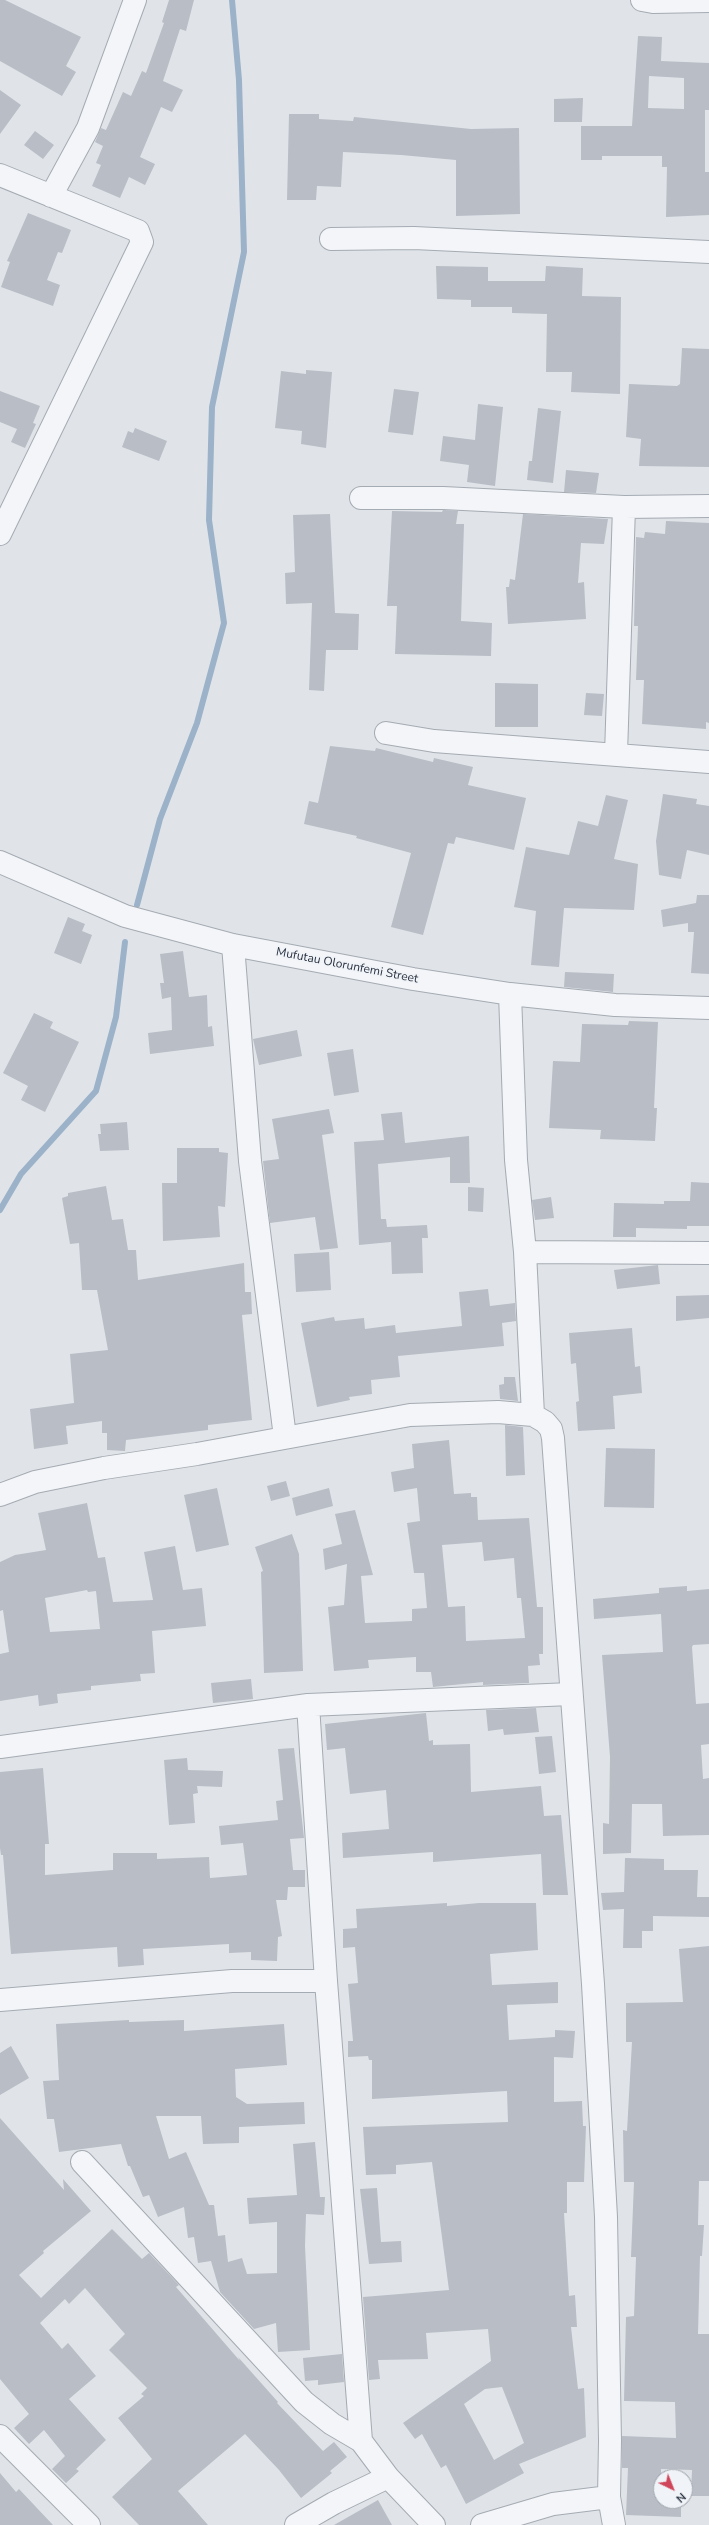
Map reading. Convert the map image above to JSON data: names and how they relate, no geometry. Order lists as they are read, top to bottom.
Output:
{
  "streets": {
    "street": ["Mufutau Olorunfemi Street"]
  },
  "north": "bottom right"
}
